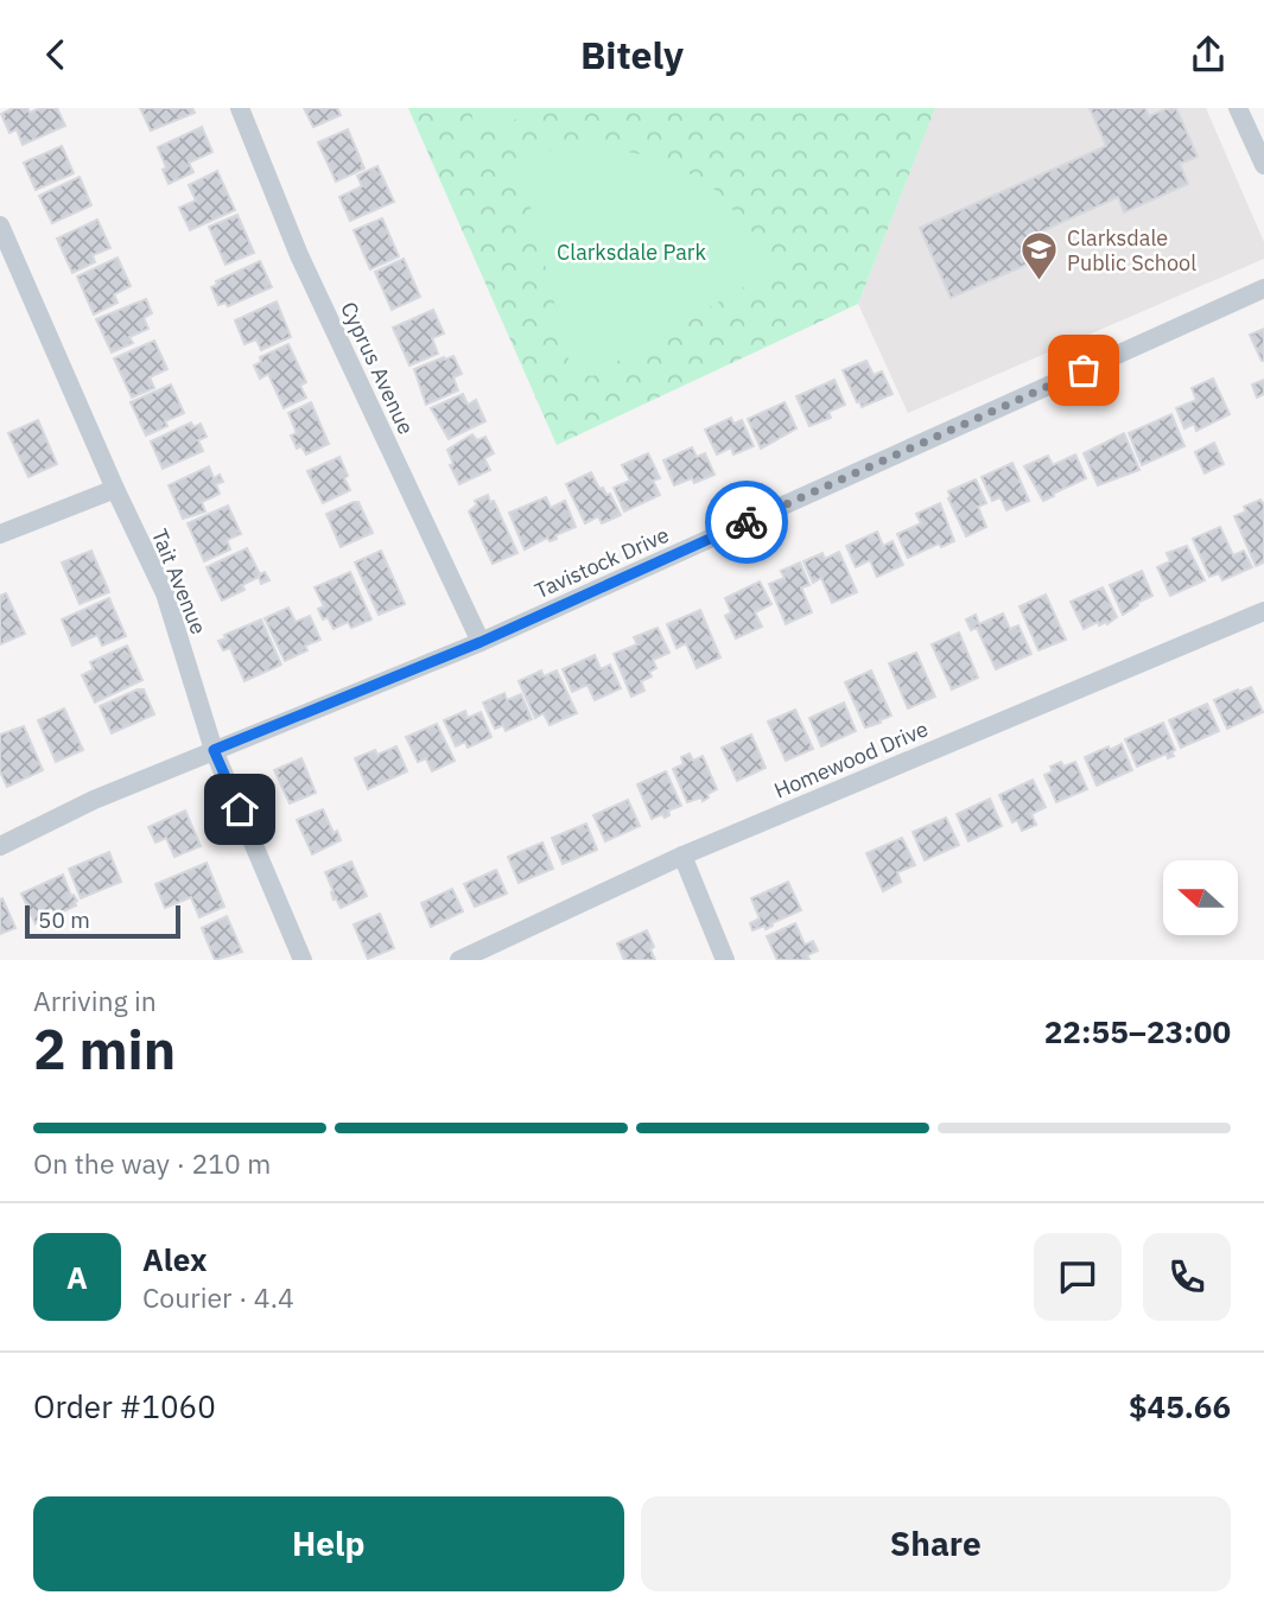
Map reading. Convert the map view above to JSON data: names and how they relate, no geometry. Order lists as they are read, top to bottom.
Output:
{
  "streets": {
    "street": [
      "Cyprus Avenue",
      "Tavistock Drive",
      "Tait Avenue",
      "Homewood Drive"
    ]
  },
  "crossings": [
    ["Cyprus Avenue", "Tavistock Drive"],
    ["Tavistock Drive", "Tait Avenue"]
  ],
  "parks": ["Clarksdale Park"],
  "places": {
    "school or university": ["Clarksdale Public School"]
  },
  "scale_bar": "50 m",
  "north": "left",
  "page": {
    "header": "Bitely",
    "scale": "50 m",
    "heading": ["2 min", "Arriving in", "22:55–23:00"],
    "panel": [
      "Alex",
      "Courier · 4.4",
      "Order #1060",
      "$45.66"
    ],
    "bar": "On the way · 210 m",
    "round": "A",
    "buttons": ["Help", "Share"]
  }
}
